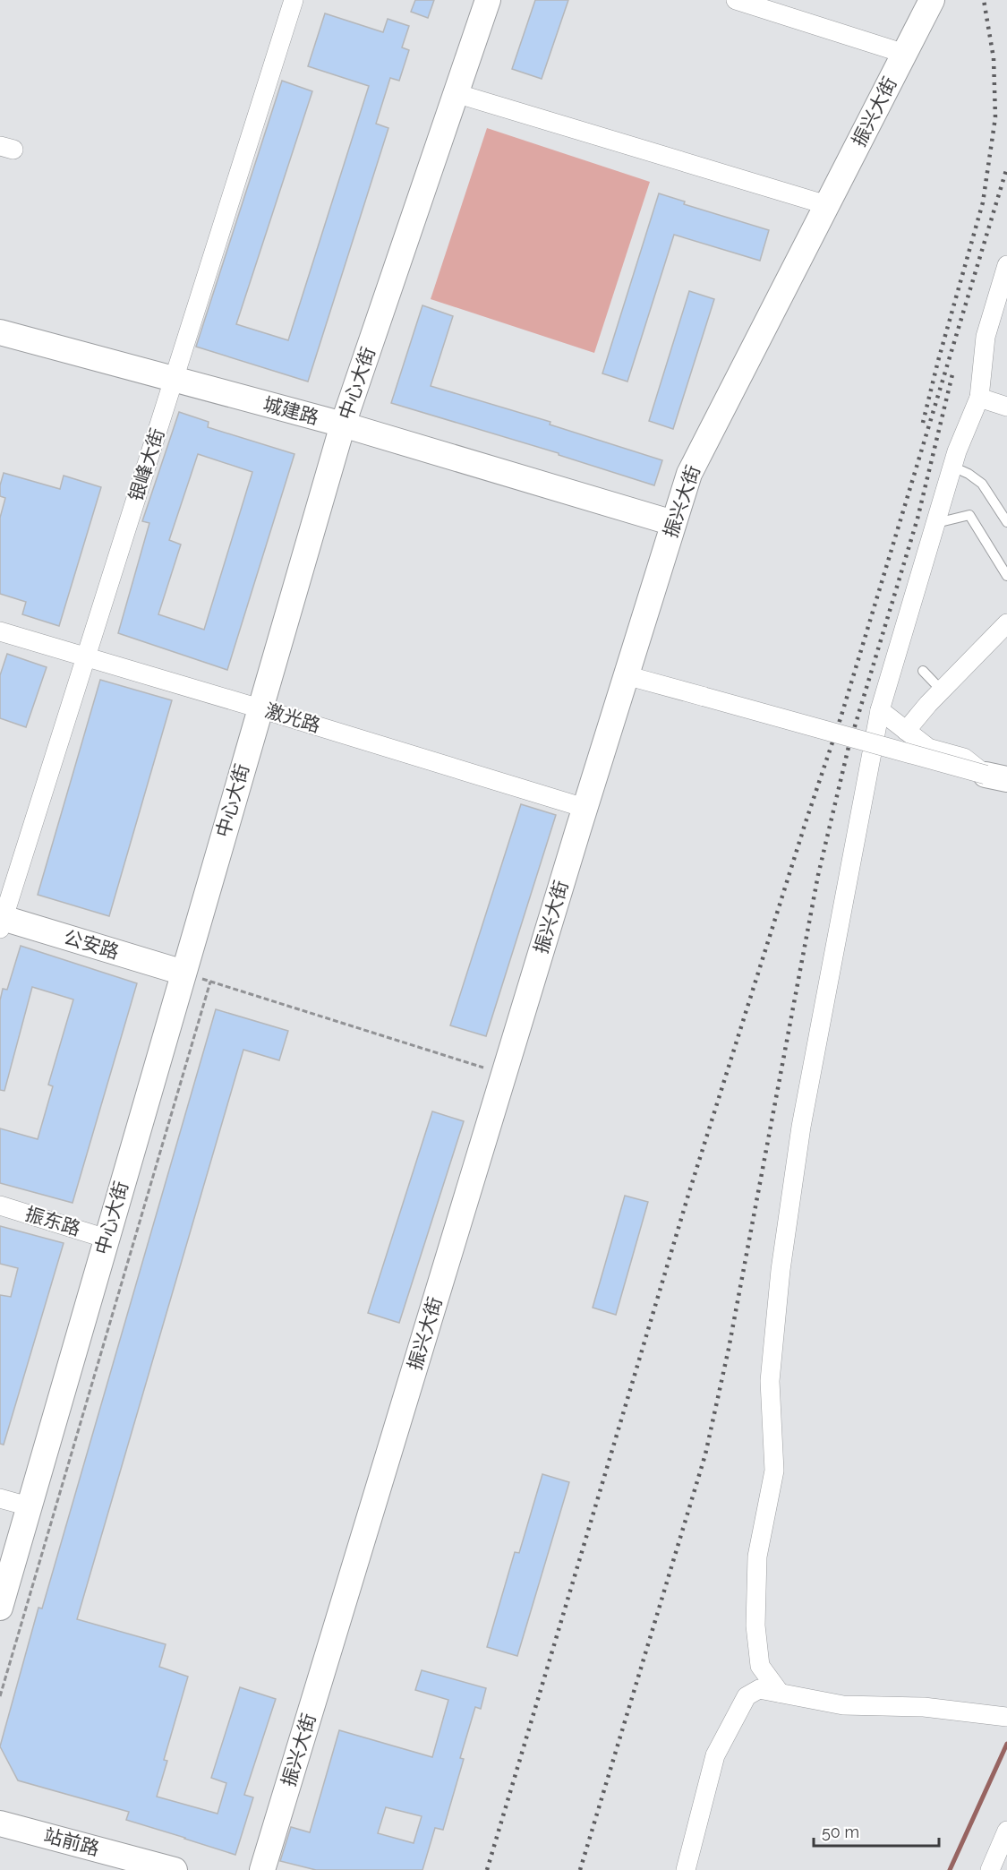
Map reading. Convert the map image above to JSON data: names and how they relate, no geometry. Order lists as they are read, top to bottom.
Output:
{
  "streets": {
    "street": [
      "振兴大街",
      "中心大街",
      "城建路",
      "银峰大街",
      "激光路",
      "公安路",
      "振东路",
      "站前路"
    ]
  },
  "crossings": [
    ["振兴大街", "城建路"],
    ["振兴大街", "激光路"],
    ["中心大街", "城建路"],
    ["中心大街", "激光路"],
    ["中心大街", "公安路"],
    ["中心大街", "振东路"],
    ["城建路", "银峰大街"],
    ["银峰大街", "激光路"],
    ["银峰大街", "公安路"]
  ],
  "scale_bar": "50 m"
}
